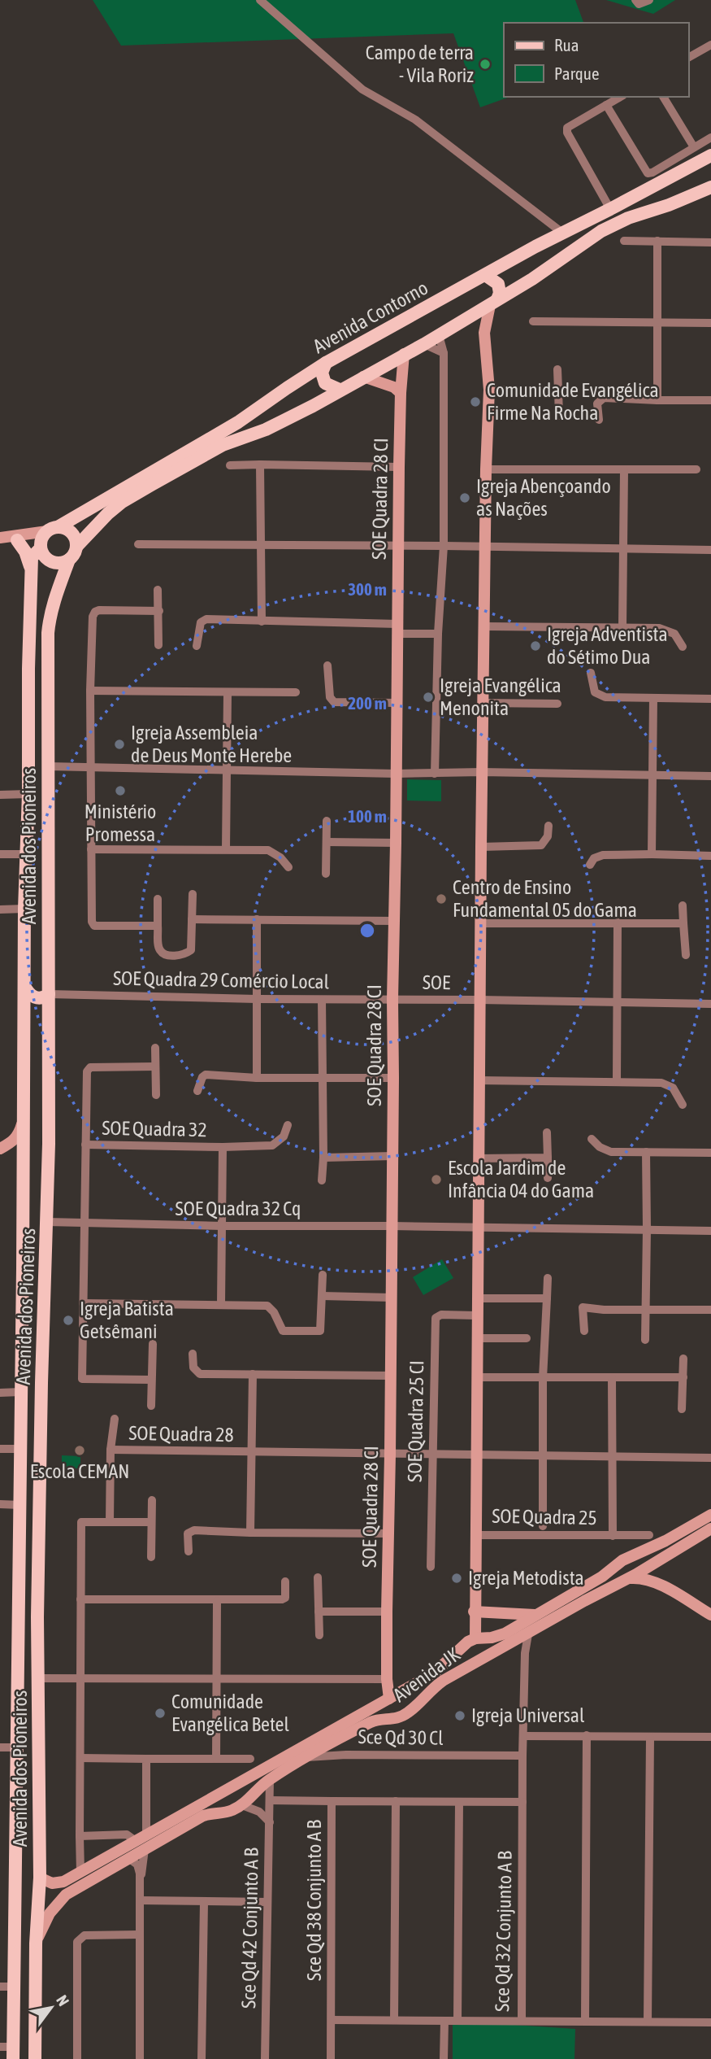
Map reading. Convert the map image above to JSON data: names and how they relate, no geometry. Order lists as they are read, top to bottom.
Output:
{
  "streets": {
    "main road": ["Avenida Contorno", "Avenida dos Pioneiros"],
    "street": [
      "SOE Quadra 28 CI",
      "SOE Quadra 29 Comércio Local",
      "SOE",
      "SOE Quadra 32",
      "SOE Quadra 32 Cq",
      "SOE Quadra 25 CI",
      "SOE Quadra 28",
      "SOE Quadra 25",
      "Avenida JK",
      "Sce Qd 30 Cl",
      "Sce Qd 38 Conjunto A B",
      "Sce Qd 42 Conjunto A B",
      "Sce Qd 32 Conjunto A B"
    ]
  },
  "crossings": [
    ["Avenida Contorno", "Avenida dos Pioneiros"],
    ["SOE Quadra 28 CI", "SOE Quadra 29 Comércio Local"],
    ["SOE Quadra 28 CI", "SOE"],
    ["SOE Quadra 28 CI", "SOE Quadra 32 Cq"],
    ["SOE Quadra 28 CI", "SOE Quadra 28"],
    ["SOE Quadra 28 CI", "Avenida JK"],
    ["Avenida dos Pioneiros", "SOE Quadra 29 Comércio Local"],
    ["Avenida dos Pioneiros", "SOE Quadra 32 Cq"],
    ["Avenida dos Pioneiros", "Avenida JK"],
    ["SOE Quadra 29 Comércio Local", "SOE"],
    ["SOE", "SOE Quadra 25"],
    ["SOE Quadra 32", "SOE Quadra 32 Cq"],
    ["SOE Quadra 25 CI", "SOE Quadra 28"],
    ["SOE Quadra 25 CI", "SOE Quadra 25"],
    ["SOE Quadra 28", "SOE Quadra 25"],
    ["SOE Quadra 25", "Avenida JK"],
    ["Avenida JK", "Sce Qd 30 Cl"],
    ["Avenida JK", "Sce Qd 42 Conjunto A B"],
    ["Avenida JK", "Sce Qd 32 Conjunto A B"],
    ["Sce Qd 30 Cl", "Sce Qd 32 Conjunto A B"],
    ["Sce Qd 38 Conjunto A B", "Sce Qd 32 Conjunto A B"]
  ],
  "places": [
    "Campo de terra - Vila Roriz",
    "Comunidade Evangélica Firme Na Rocha",
    "Igreja Abençoando as Nações",
    "Igreja Adventista do Sétimo Dua",
    "Igreja Evangélica Menonita",
    "Igreja Assembleia de Deus Monte Herebe",
    "Ministério Promessa",
    "Centro de Ensino Fundamental 05 do Gama",
    "Escola Jardim de Infância 04 do Gama",
    "Igreja Batista Getsêmani",
    "Escola CEMAN",
    "Igreja Metodista",
    "Comunidade Evangélica Betel",
    "Igreja Universal"
  ],
  "legend": ["Rua", "Parque"],
  "north": "top right",
  "rings": ["300 m", "200 m", "100 m"]
}
